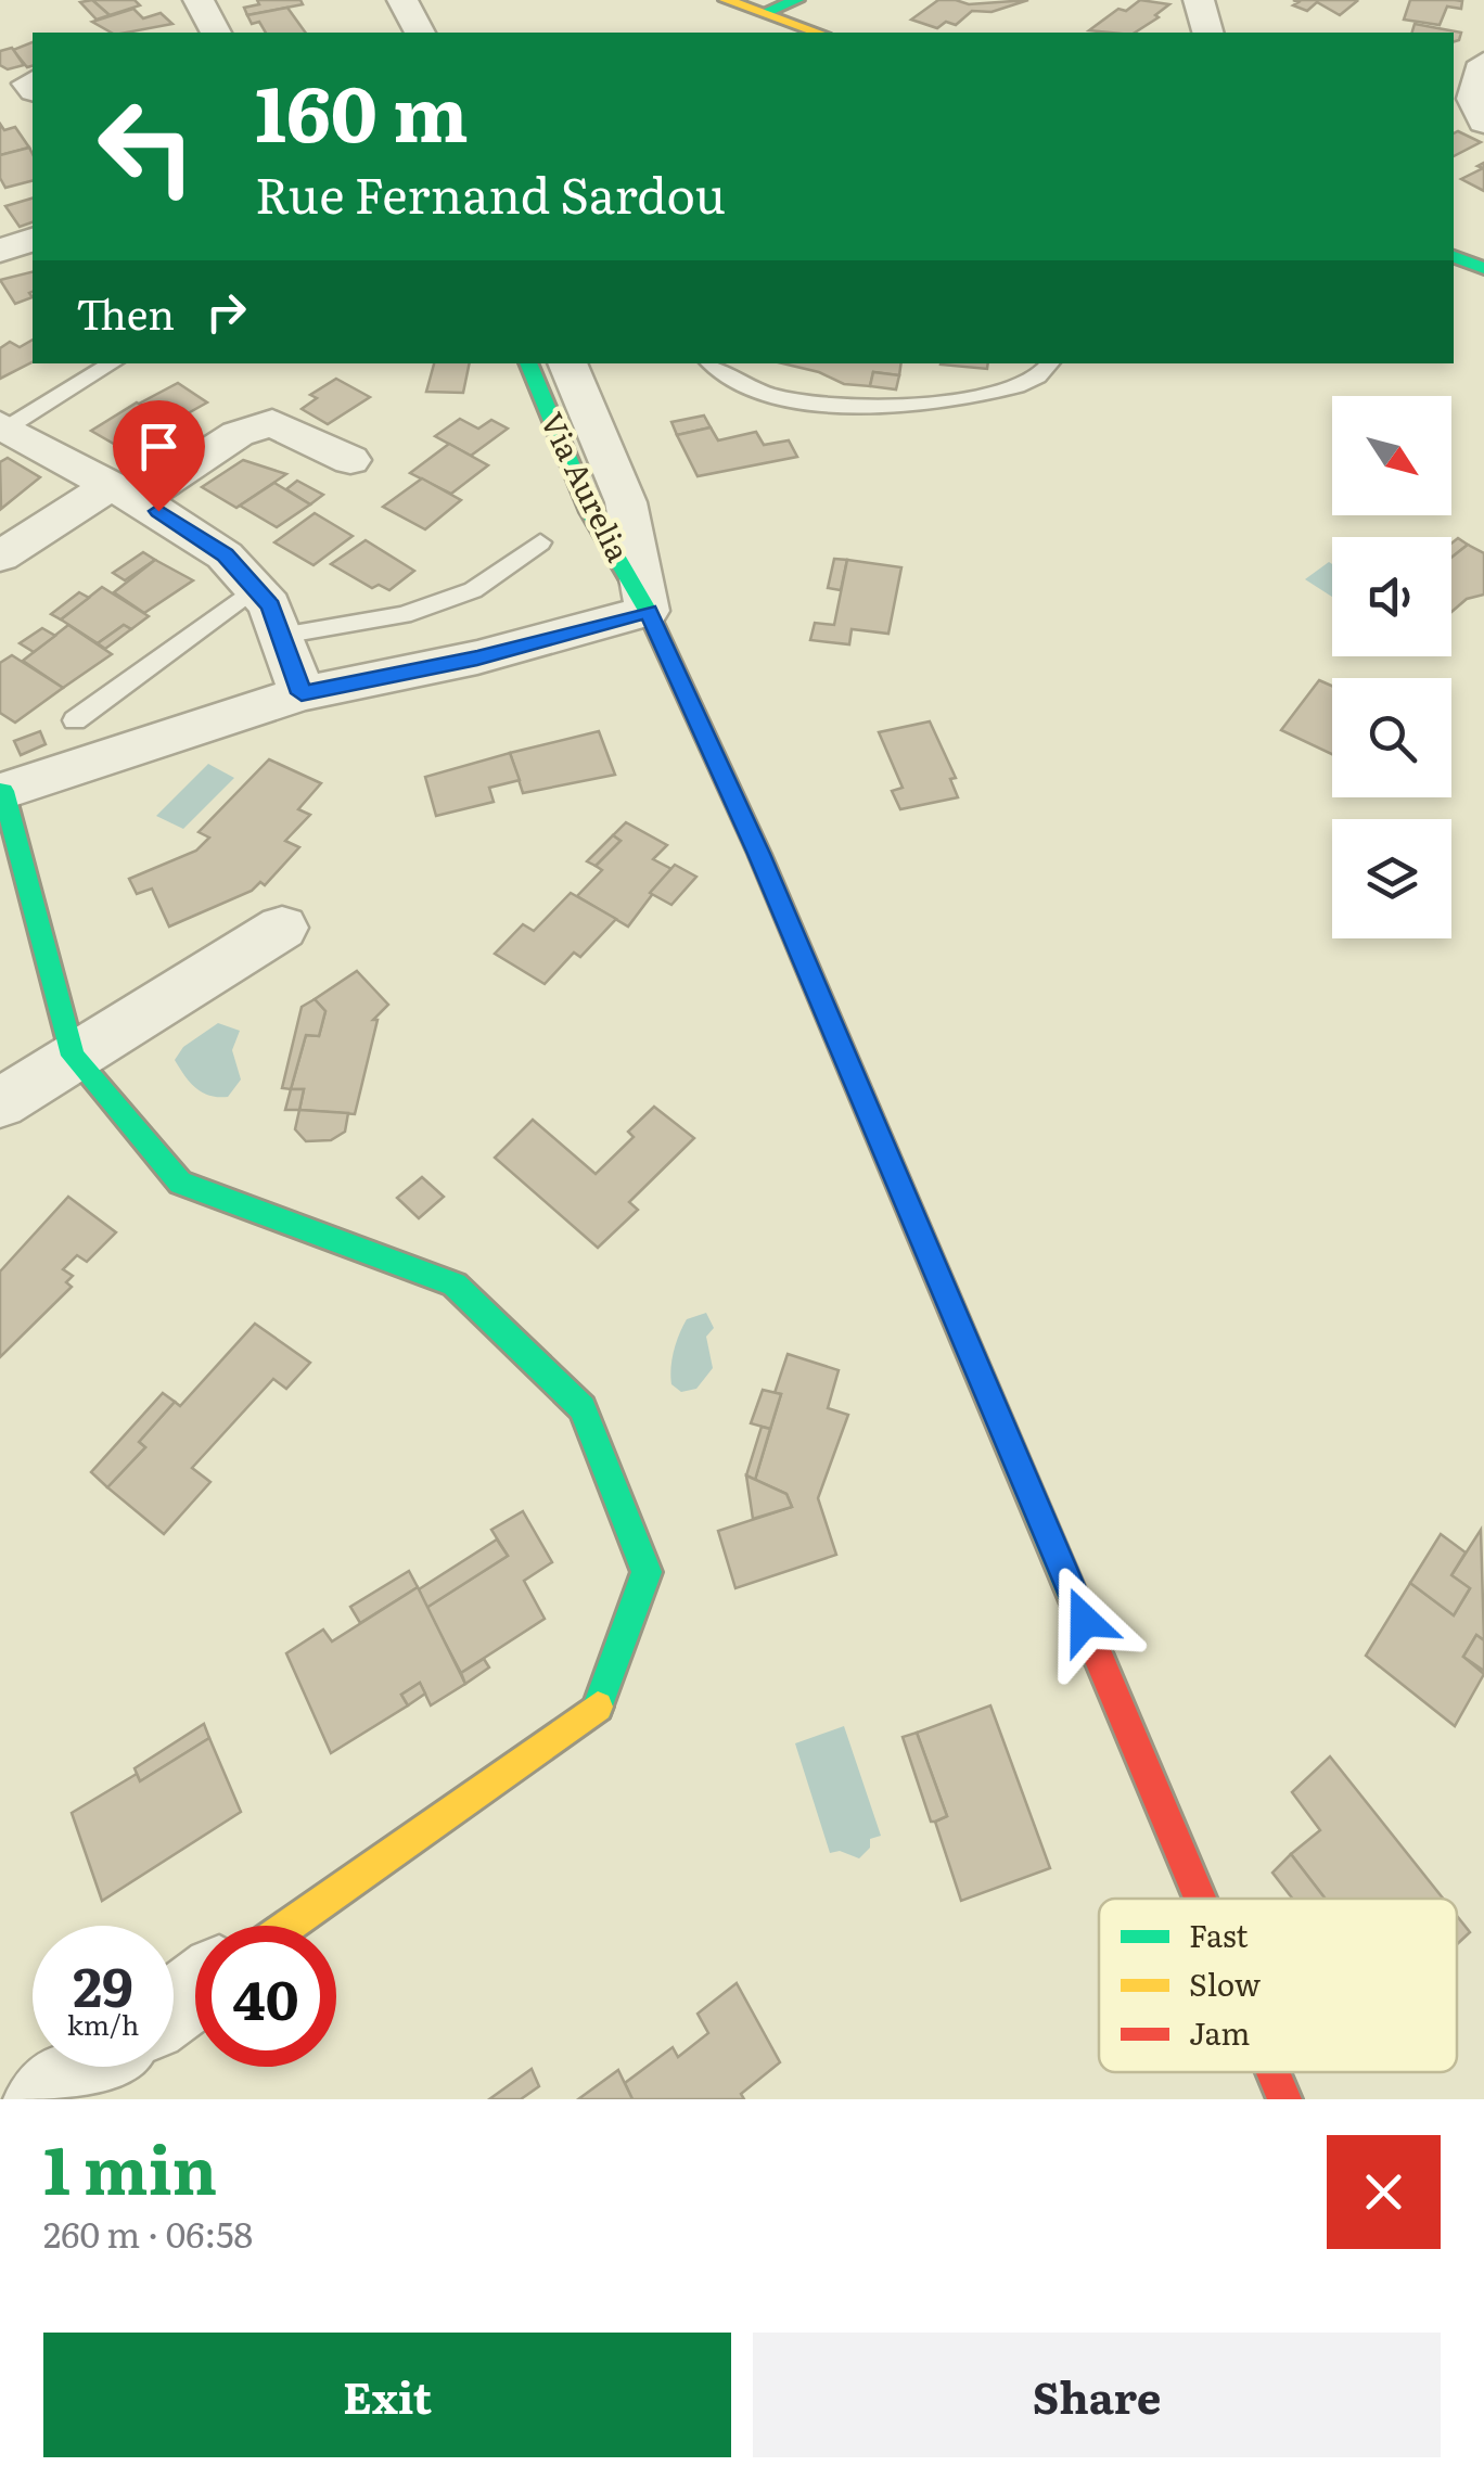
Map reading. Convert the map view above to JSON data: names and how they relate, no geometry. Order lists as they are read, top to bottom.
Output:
{
  "streets": {
    "street": ["Via Aurelia"]
  },
  "legend": ["Fast", "Slow", "Jam"],
  "north": "bottom right",
  "page": {
    "turn": ["160 m", "Rue Fernand Sardou"],
    "then": "Then",
    "speed": "29 km/h",
    "limit": "40",
    "heading": ["1 min", "260 m · 06:58"],
    "buttons": ["Exit", "Share"]
  }
}
